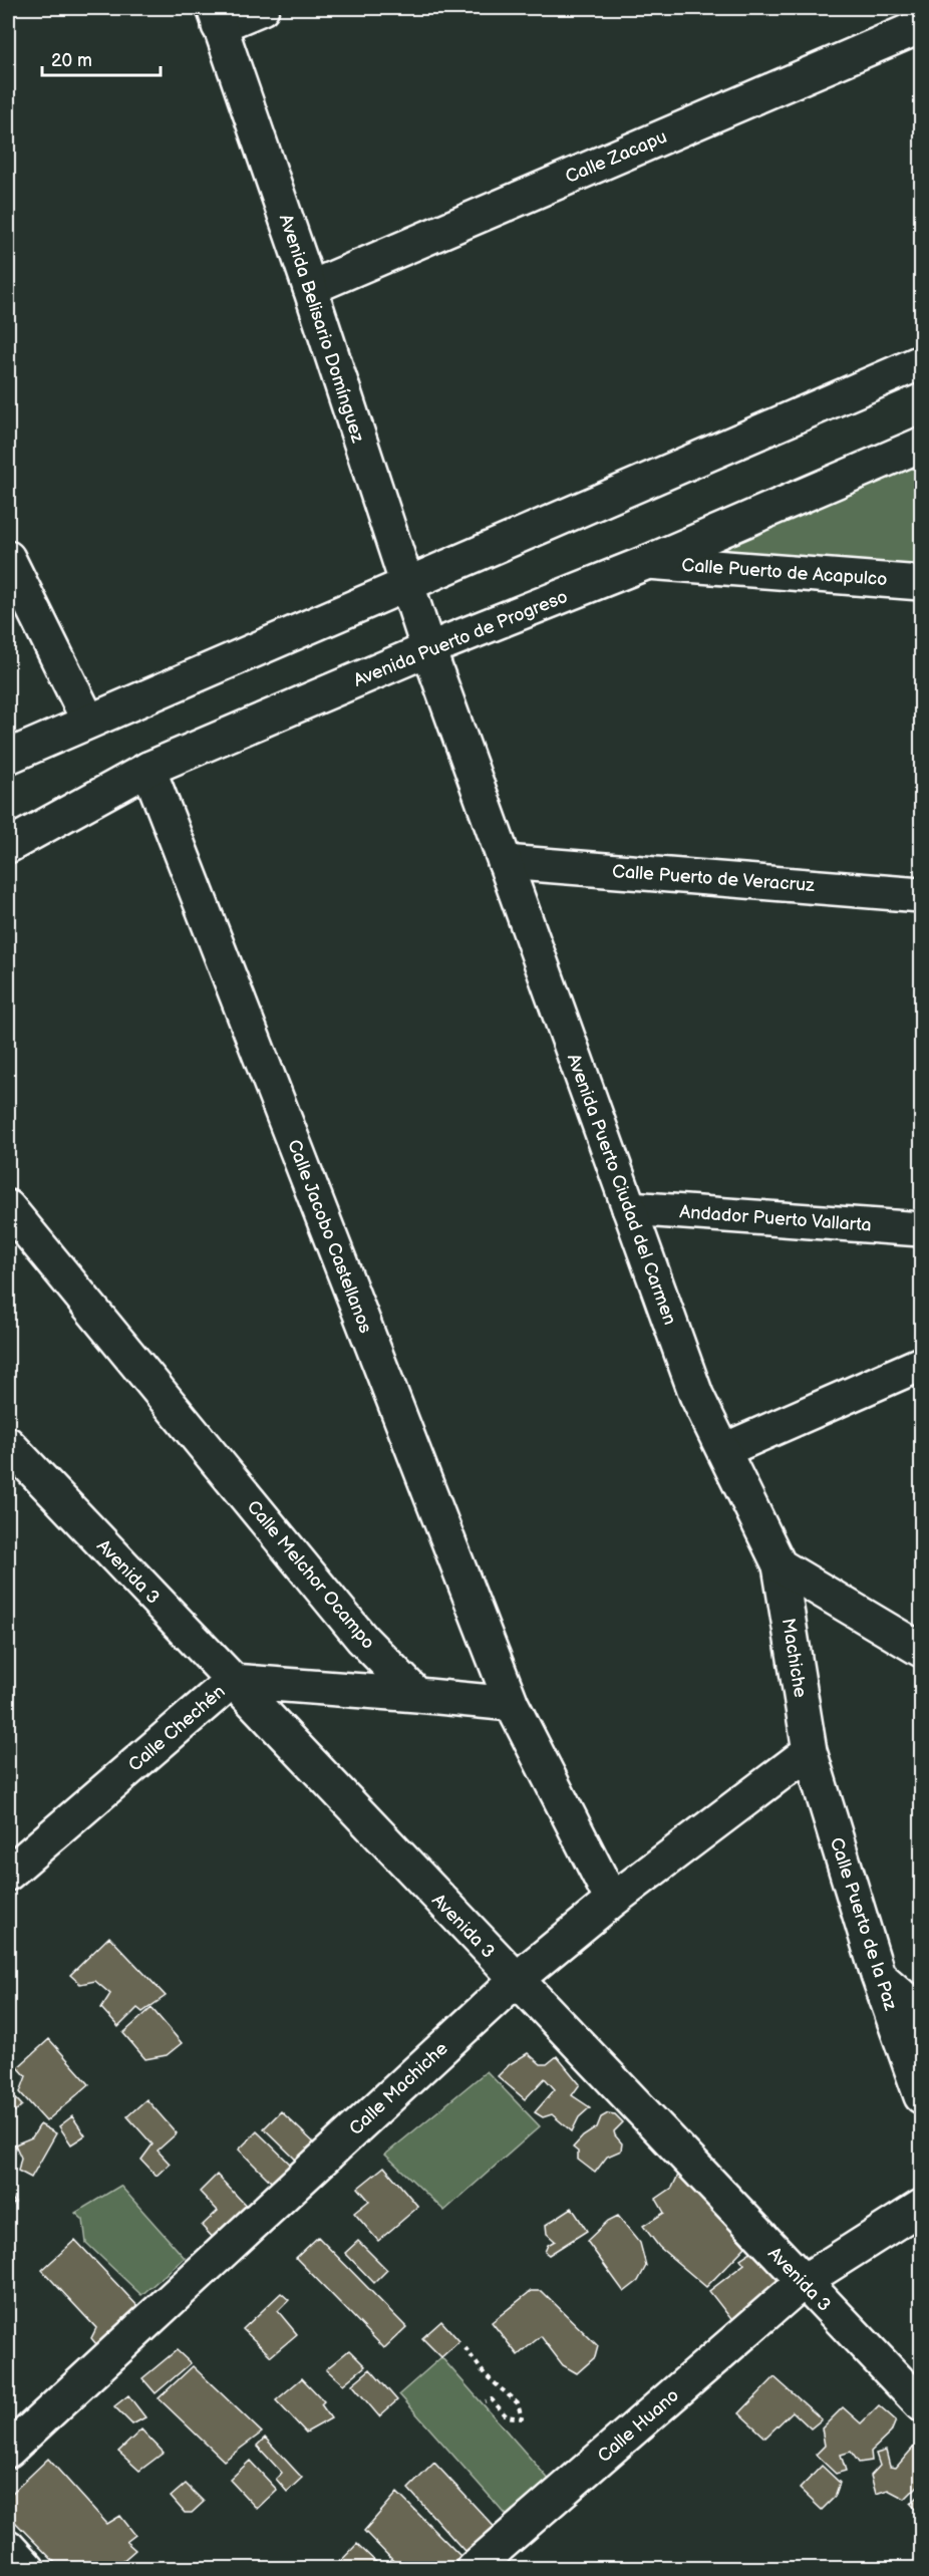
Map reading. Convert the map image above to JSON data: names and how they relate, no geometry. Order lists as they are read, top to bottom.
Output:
{
  "streets": {
    "street": [
      "Calle Zacapu",
      "Avenida Belisario Domínguez",
      "Calle Puerto de Acapulco",
      "Avenida Puerto de Progreso",
      "Calle Puerto de Veracruz",
      "Avenida Puerto Ciudad del Carmen",
      "Andador Puerto Vallarta",
      "Calle Jacobo Castellanos",
      "Avenida 3",
      "Calle Melchor Ocampo",
      "Machiche",
      "Calle Chechén",
      "Calle Puerto de la Paz",
      "Calle Machiche",
      "Calle Huano"
    ]
  },
  "crossings": [
    ["Calle Zacapu", "Avenida Belisario Domínguez"],
    ["Avenida Belisario Domínguez", "Avenida Puerto de Progreso"],
    ["Avenida Belisario Domínguez", "Avenida Puerto Ciudad del Carmen"],
    ["Calle Puerto de Acapulco", "Avenida Puerto de Progreso"],
    ["Avenida Puerto de Progreso", "Avenida Puerto Ciudad del Carmen"],
    ["Avenida Puerto de Progreso", "Calle Jacobo Castellanos"],
    ["Calle Puerto de Veracruz", "Avenida Puerto Ciudad del Carmen"],
    ["Avenida Puerto Ciudad del Carmen", "Andador Puerto Vallarta"],
    ["Avenida Puerto Ciudad del Carmen", "Machiche"],
    ["Avenida 3", "Calle Chechén"],
    ["Avenida 3", "Calle Machiche"],
    ["Avenida 3", "Calle Huano"],
    ["Calle Melchor Ocampo", "Calle Chechén"],
    ["Machiche", "Calle Puerto de la Paz"],
    ["Machiche", "Calle Machiche"],
    ["Calle Puerto de la Paz", "Calle Machiche"]
  ],
  "scale_bar": "20 m"
}
